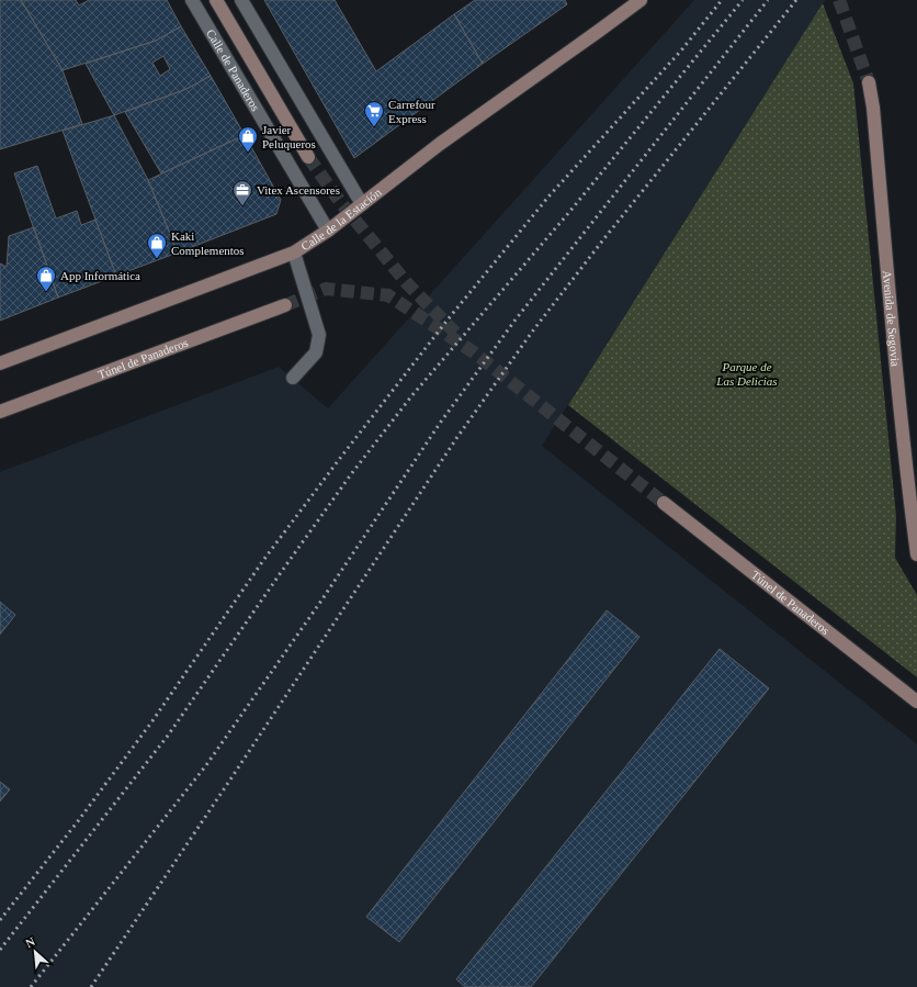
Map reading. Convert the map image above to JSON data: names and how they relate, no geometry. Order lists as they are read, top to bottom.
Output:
{
  "streets": {
    "main road": ["Calle de la Estación", "Avenida de Segovia", "Túnel de Panaderos"],
    "street": ["Calle de Panaderos"]
  },
  "crossings": [
    ["Calle de Panaderos", "Calle de la Estación"]
  ],
  "parks": ["Parque de Las Delicias"],
  "places": {
    "supermarket": ["Carrefour Express"],
    "shop": ["Javier Peluqueros", "Kaki Complementos", "App Informática"],
    "office": ["Vitex Ascensores"]
  },
  "north": "top left"
}
